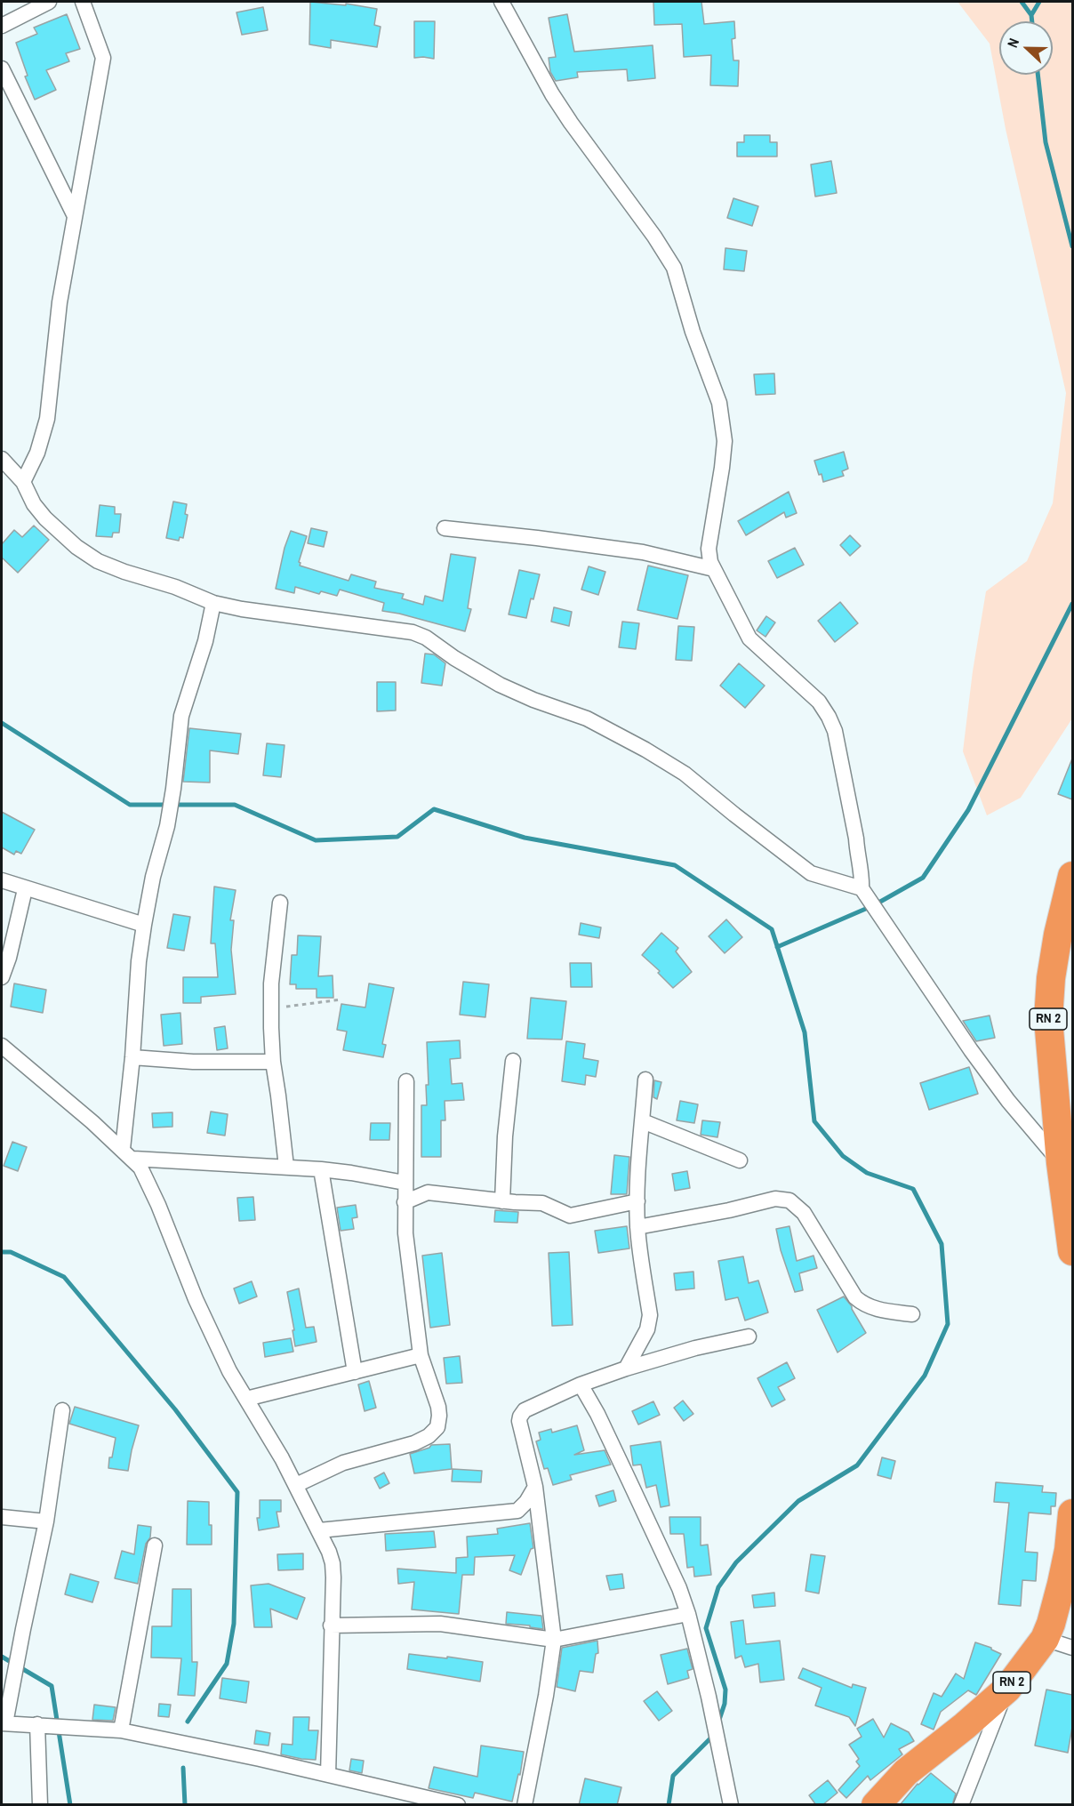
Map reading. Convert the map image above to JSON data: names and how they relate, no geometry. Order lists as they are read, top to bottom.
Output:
{
  "streets": {
    "highway": ["RN 2"]
  },
  "north": "left"
}
